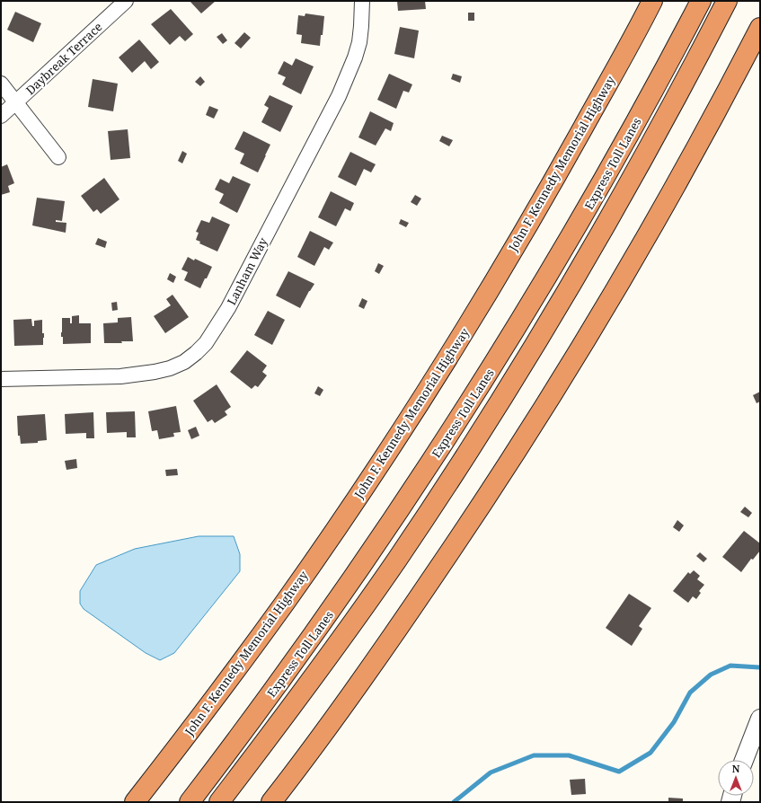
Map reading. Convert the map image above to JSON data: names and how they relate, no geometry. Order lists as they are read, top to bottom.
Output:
{
  "streets": {
    "highway": ["John F. Kennedy Memorial Highway", "Express Toll Lanes"],
    "street": ["Daybreak Terrace", "Lanham Way"]
  },
  "north": "top"
}
